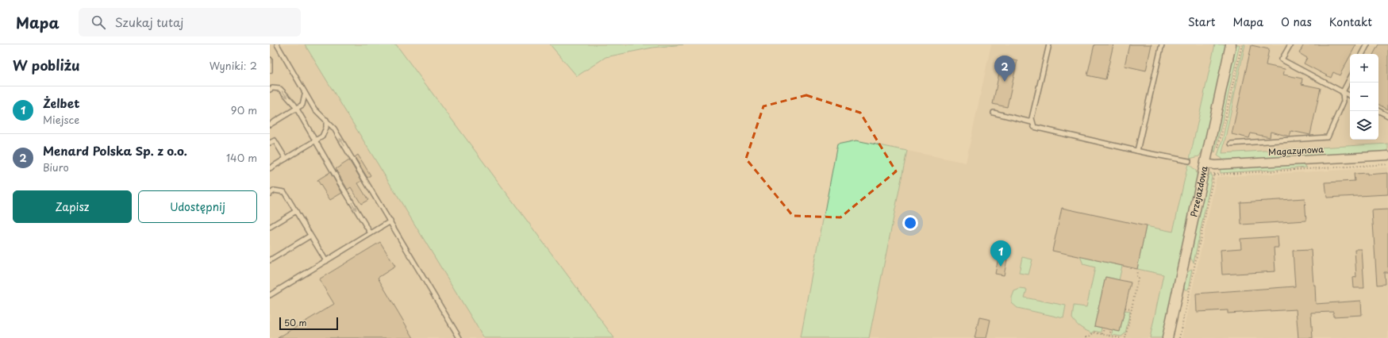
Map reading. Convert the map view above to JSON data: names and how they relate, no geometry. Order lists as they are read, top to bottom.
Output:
{
  "streets": {
    "street": ["Magazynowa", "Przejazdowa"]
  },
  "crossings": [
    ["Magazynowa", "Przejazdowa"]
  ],
  "scale_bar": "50 m",
  "page": {
    "header": "Mapa",
    "search": "Szukaj tutaj",
    "nav": [
      "Start",
      "Mapa",
      "O nas",
      "Kontakt"
    ],
    "heading": ["W pobliżu", "Wyniki: 2"],
    "map_buttons": ["+", "−"],
    "pins": ["2", "1"],
    "list": [
      {
        "mark": "1",
        "name": "Żelbet",
        "note": "Miejsce",
        "value": "90 m"
      },
      {
        "mark": "2",
        "name": "Menard Polska Sp. z o.o.",
        "note": "Biuro",
        "value": "140 m"
      }
    ],
    "buttons": ["Zapisz", "Udostępnij"],
    "scale": "50 m"
  }
}
